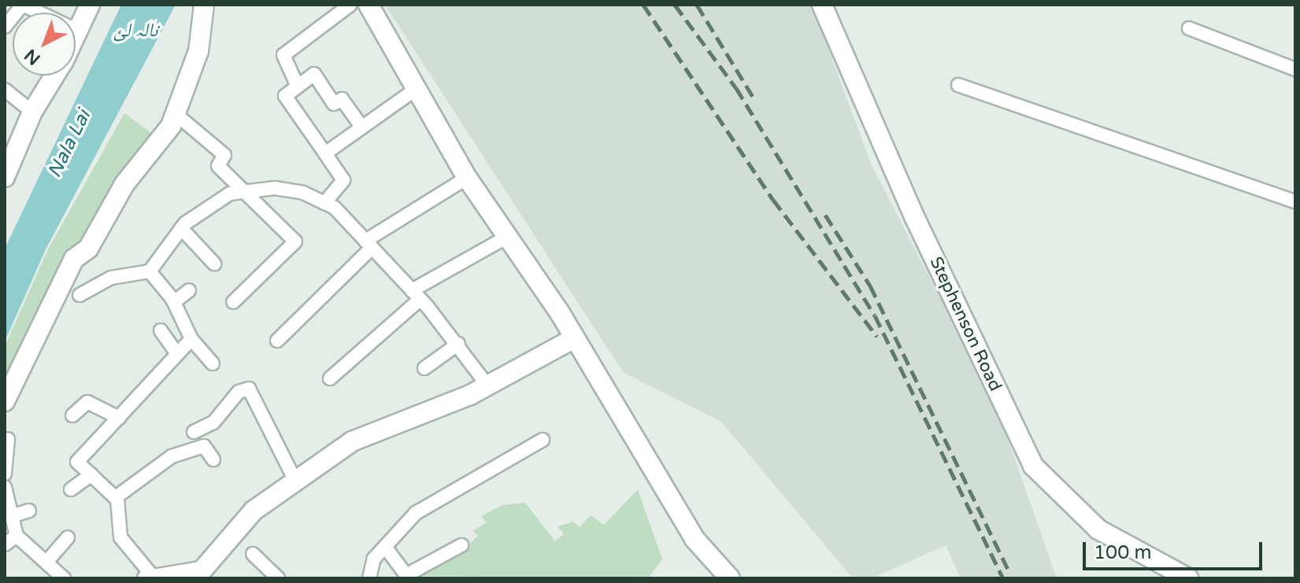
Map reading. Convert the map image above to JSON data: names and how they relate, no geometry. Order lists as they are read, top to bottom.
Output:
{
  "streets": {
    "street": ["Stephenson Road"]
  },
  "water": ["نالہ لئ", "Nala Lai"],
  "scale_bar": "100 m",
  "north": "bottom left"
}
